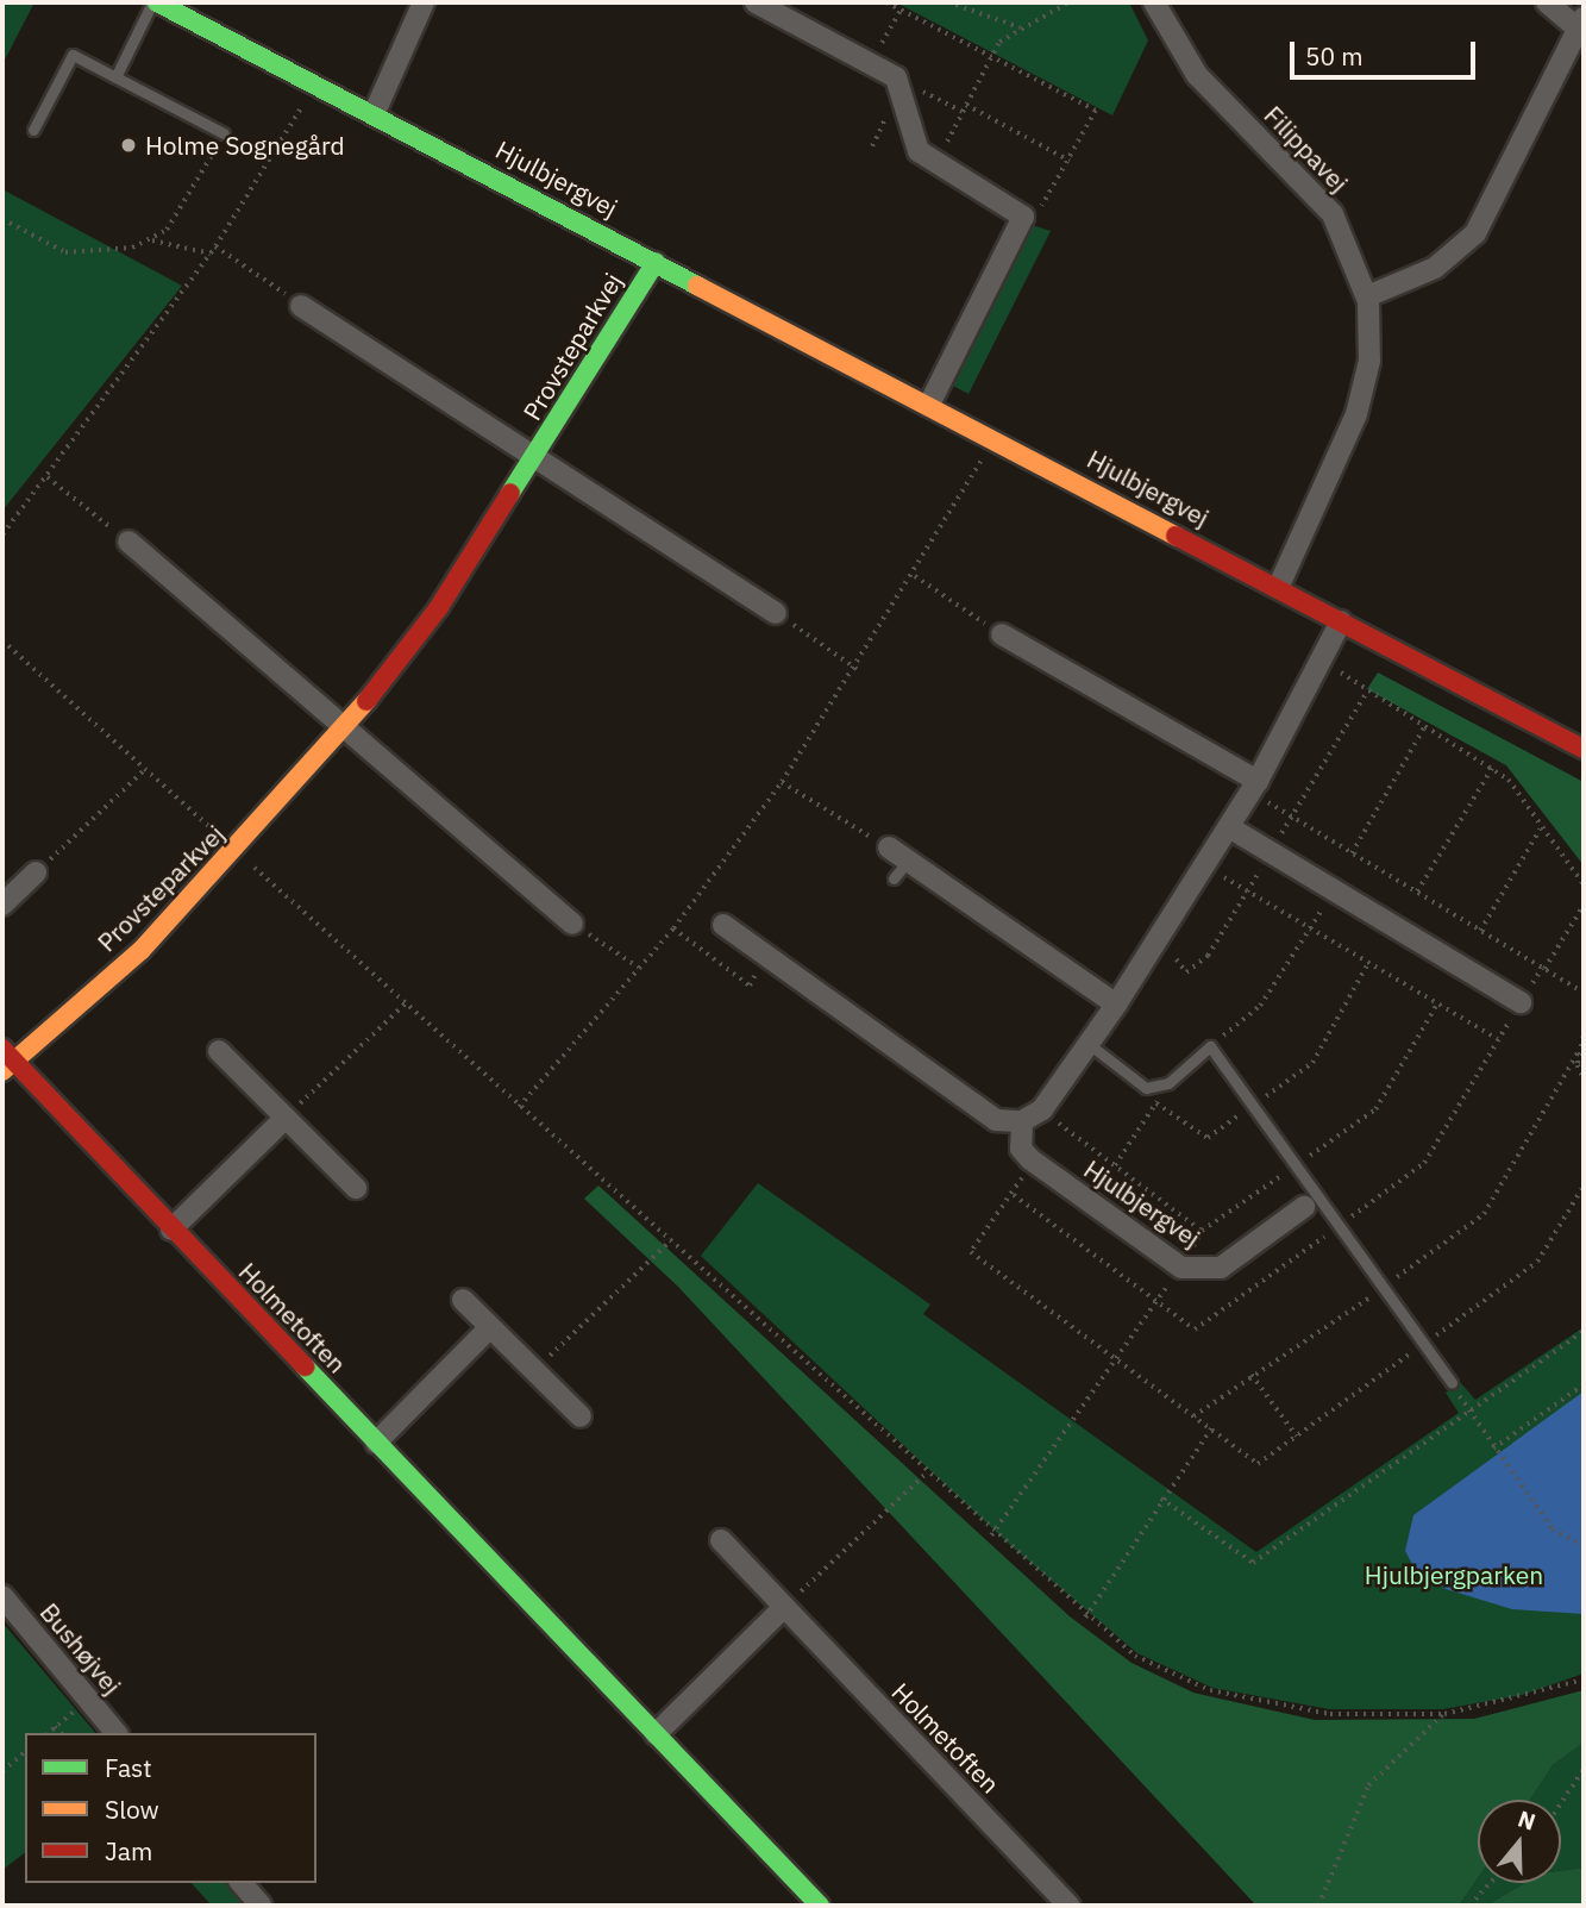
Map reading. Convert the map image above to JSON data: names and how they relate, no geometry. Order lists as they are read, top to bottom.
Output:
{
  "streets": {
    "street": [
      "Filippavej",
      "Hjulbjergvej",
      "Provsteparkvej",
      "Holmetoften",
      "Bushøjvej"
    ]
  },
  "crossings": [
    ["Filippavej", "Hjulbjergvej"],
    ["Hjulbjergvej", "Provsteparkvej"],
    ["Provsteparkvej", "Holmetoften"]
  ],
  "parks": ["Hjulbjergparken"],
  "places": ["Holme Sognegård"],
  "legend": ["Fast", "Slow", "Jam"],
  "scale_bar": "50 m",
  "north": "top"
}
